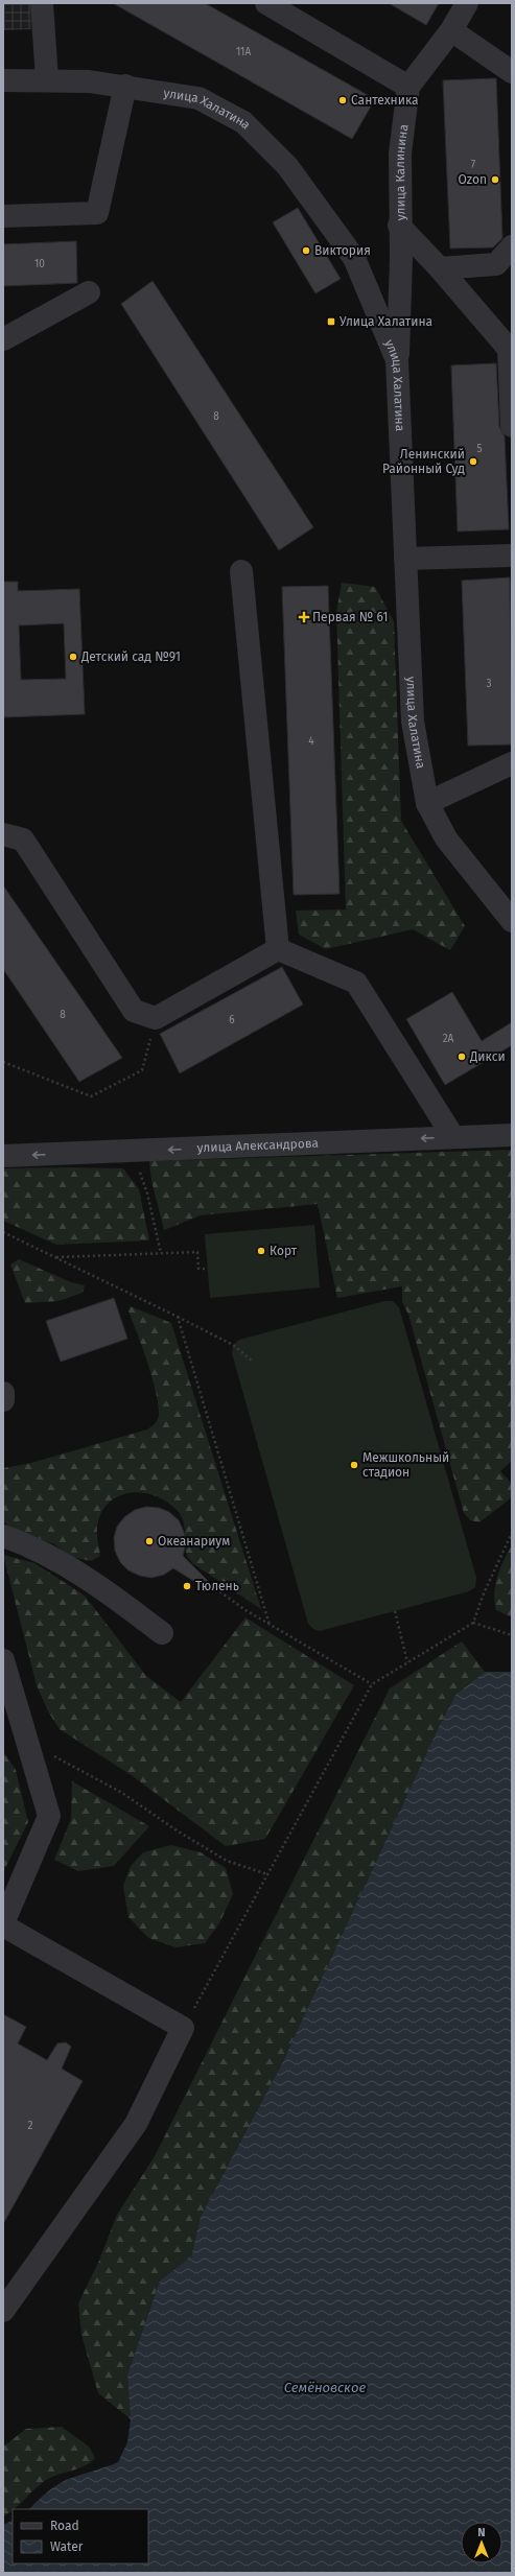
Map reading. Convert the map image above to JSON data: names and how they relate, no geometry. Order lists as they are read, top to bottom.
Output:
{
  "streets": {
    "street": ["улица Халатина", "улица Калинина", "улица Александрова"]
  },
  "crossings": [
    ["улица Халатина", "улица Калинина"]
  ],
  "one_way": ["улица Александрова"],
  "water": ["Семёновское"],
  "places": {
    "other": [
      "Сантехника",
      "Ozon",
      "Виктория",
      "Ленинский Районный Суд",
      "Детский сад №91",
      "Дикси",
      "Корт",
      "Межшкольный стадион",
      "Океанариум",
      "Тюлень"
    ],
    "transit": ["Улица Халатина"],
    "health": ["Первая № 61"]
  },
  "house_numbers": [
    "11А",
    "7",
    "10",
    "8",
    "5",
    "3",
    "4",
    "8",
    "6",
    "2А",
    "2"
  ],
  "legend": ["Road", "Water"],
  "north": "top"
}
